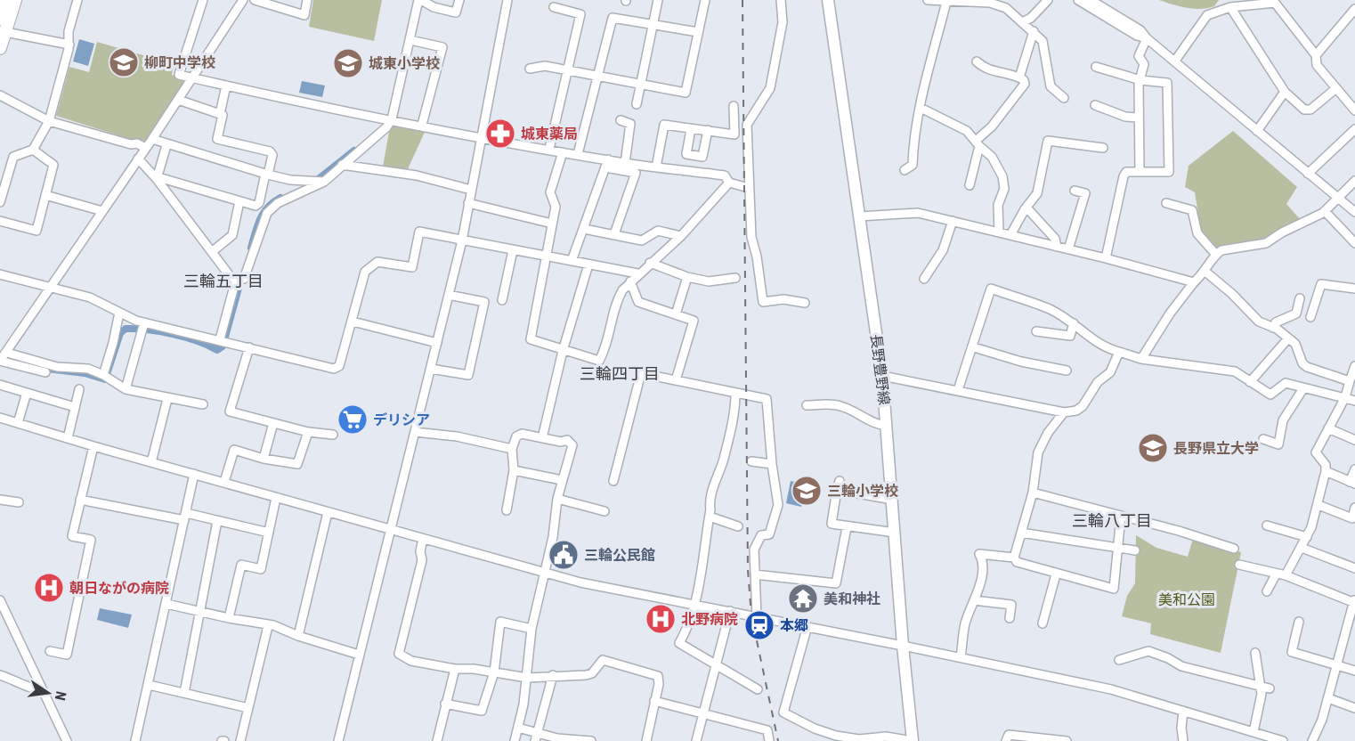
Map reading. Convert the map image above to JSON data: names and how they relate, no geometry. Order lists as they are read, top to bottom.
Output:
{
  "streets": {
    "main road": ["長野豊野線"]
  },
  "districts": ["三輪五丁目", "三輪四丁目", "三輪八丁目"],
  "parks": ["美和公園"],
  "places": {
    "school or university": [
      "柳町中学校",
      "城東小学校",
      "長野県立大学",
      "三輪小学校"
    ],
    "pharmacy": ["城東薬局"],
    "supermarket": ["デリシア"],
    "public building": ["三輪公民館"],
    "hospital": ["朝日ながの病院", "北野病院"],
    "temple": ["美和神社"],
    "station": ["本郷"]
  },
  "north": "right"
}
